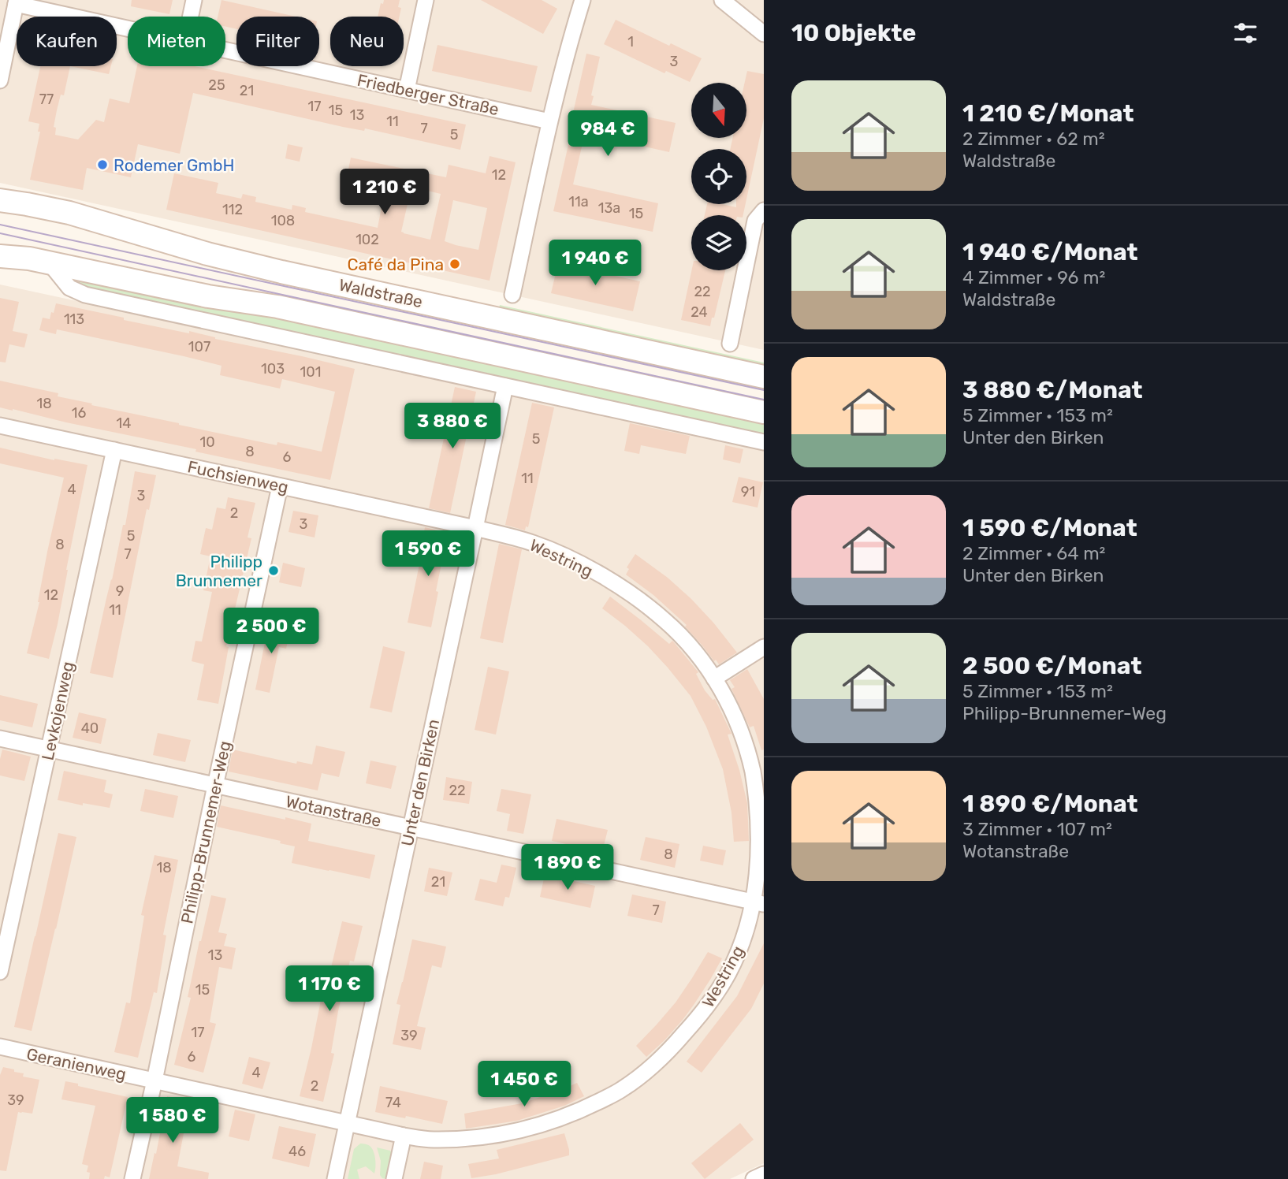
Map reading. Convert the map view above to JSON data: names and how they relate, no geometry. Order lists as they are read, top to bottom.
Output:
{
  "streets": {
    "main road": ["Waldstraße"],
    "street": [
      "Friedberger Straße",
      "Fuchsienweg",
      "Westring",
      "Levkojenweg",
      "Unter den Birken",
      "Wotanstraße",
      "Philipp-Brunnemer-Weg",
      "Geranienweg"
    ]
  },
  "crossings": [
    ["Fuchsienweg", "Westring"],
    ["Fuchsienweg", "Levkojenweg"],
    ["Fuchsienweg", "Unter den Birken"],
    ["Fuchsienweg", "Philipp-Brunnemer-Weg"],
    ["Westring", "Unter den Birken"],
    ["Westring", "Wotanstraße"],
    ["Westring", "Geranienweg"],
    ["Levkojenweg", "Wotanstraße"],
    ["Unter den Birken", "Wotanstraße"],
    ["Unter den Birken", "Geranienweg"],
    ["Wotanstraße", "Philipp-Brunnemer-Weg"],
    ["Philipp-Brunnemer-Weg", "Geranienweg"]
  ],
  "places": ["Rodemer GmbH", "Café da Pina", "Philipp Brunnemer"],
  "house_numbers": [
    "1",
    "3",
    "25",
    "21",
    "77",
    "17",
    "15",
    "13",
    "11",
    "7",
    "5",
    "12",
    "11a",
    "13a",
    "112",
    "15",
    "108",
    "102",
    "22",
    "24",
    "113",
    "107",
    "103",
    "101",
    "18",
    "16",
    "14",
    "5",
    "10",
    "8",
    "6",
    "11",
    "4",
    "91",
    "3",
    "2",
    "3",
    "5",
    "8",
    "7",
    "9",
    "12",
    "11",
    "40",
    "22",
    "8",
    "18",
    "21",
    "7",
    "13",
    "15",
    "17",
    "39",
    "6",
    "4",
    "2",
    "39",
    "74",
    "46"
  ],
  "north": "bottom",
  "page": {
    "heading": "10 Objekte",
    "chip": [
      "Kaufen",
      "Mieten",
      "Filter",
      "Neu"
    ],
    "list": [
      {
        "name": "1 210 €/Monat",
        "note": "2 Zimmer · 62 m² · Waldstraße"
      },
      {
        "name": "1 940 €/Monat",
        "note": "4 Zimmer · 96 m² · Waldstraße"
      },
      {
        "name": "3 880 €/Monat",
        "note": "5 Zimmer · 153 m² · Unter den Birken"
      },
      {
        "name": "1 590 €/Monat",
        "note": "2 Zimmer · 64 m² · Unter den Birken"
      },
      {
        "name": "2 500 €/Monat",
        "note": "5 Zimmer · 153 m² · Philipp-Brunnemer-Weg"
      },
      {
        "name": "1 890 €/Monat",
        "note": "3 Zimmer · 107 m² · Wotanstraße"
      }
    ],
    "price": [
      "984 €",
      "1 210 €",
      "1 940 €",
      "3 880 €",
      "1 590 €",
      "2 500 €",
      "1 890 €",
      "1 170 €",
      "1 450 €",
      "1 580 €"
    ]
  }
}
